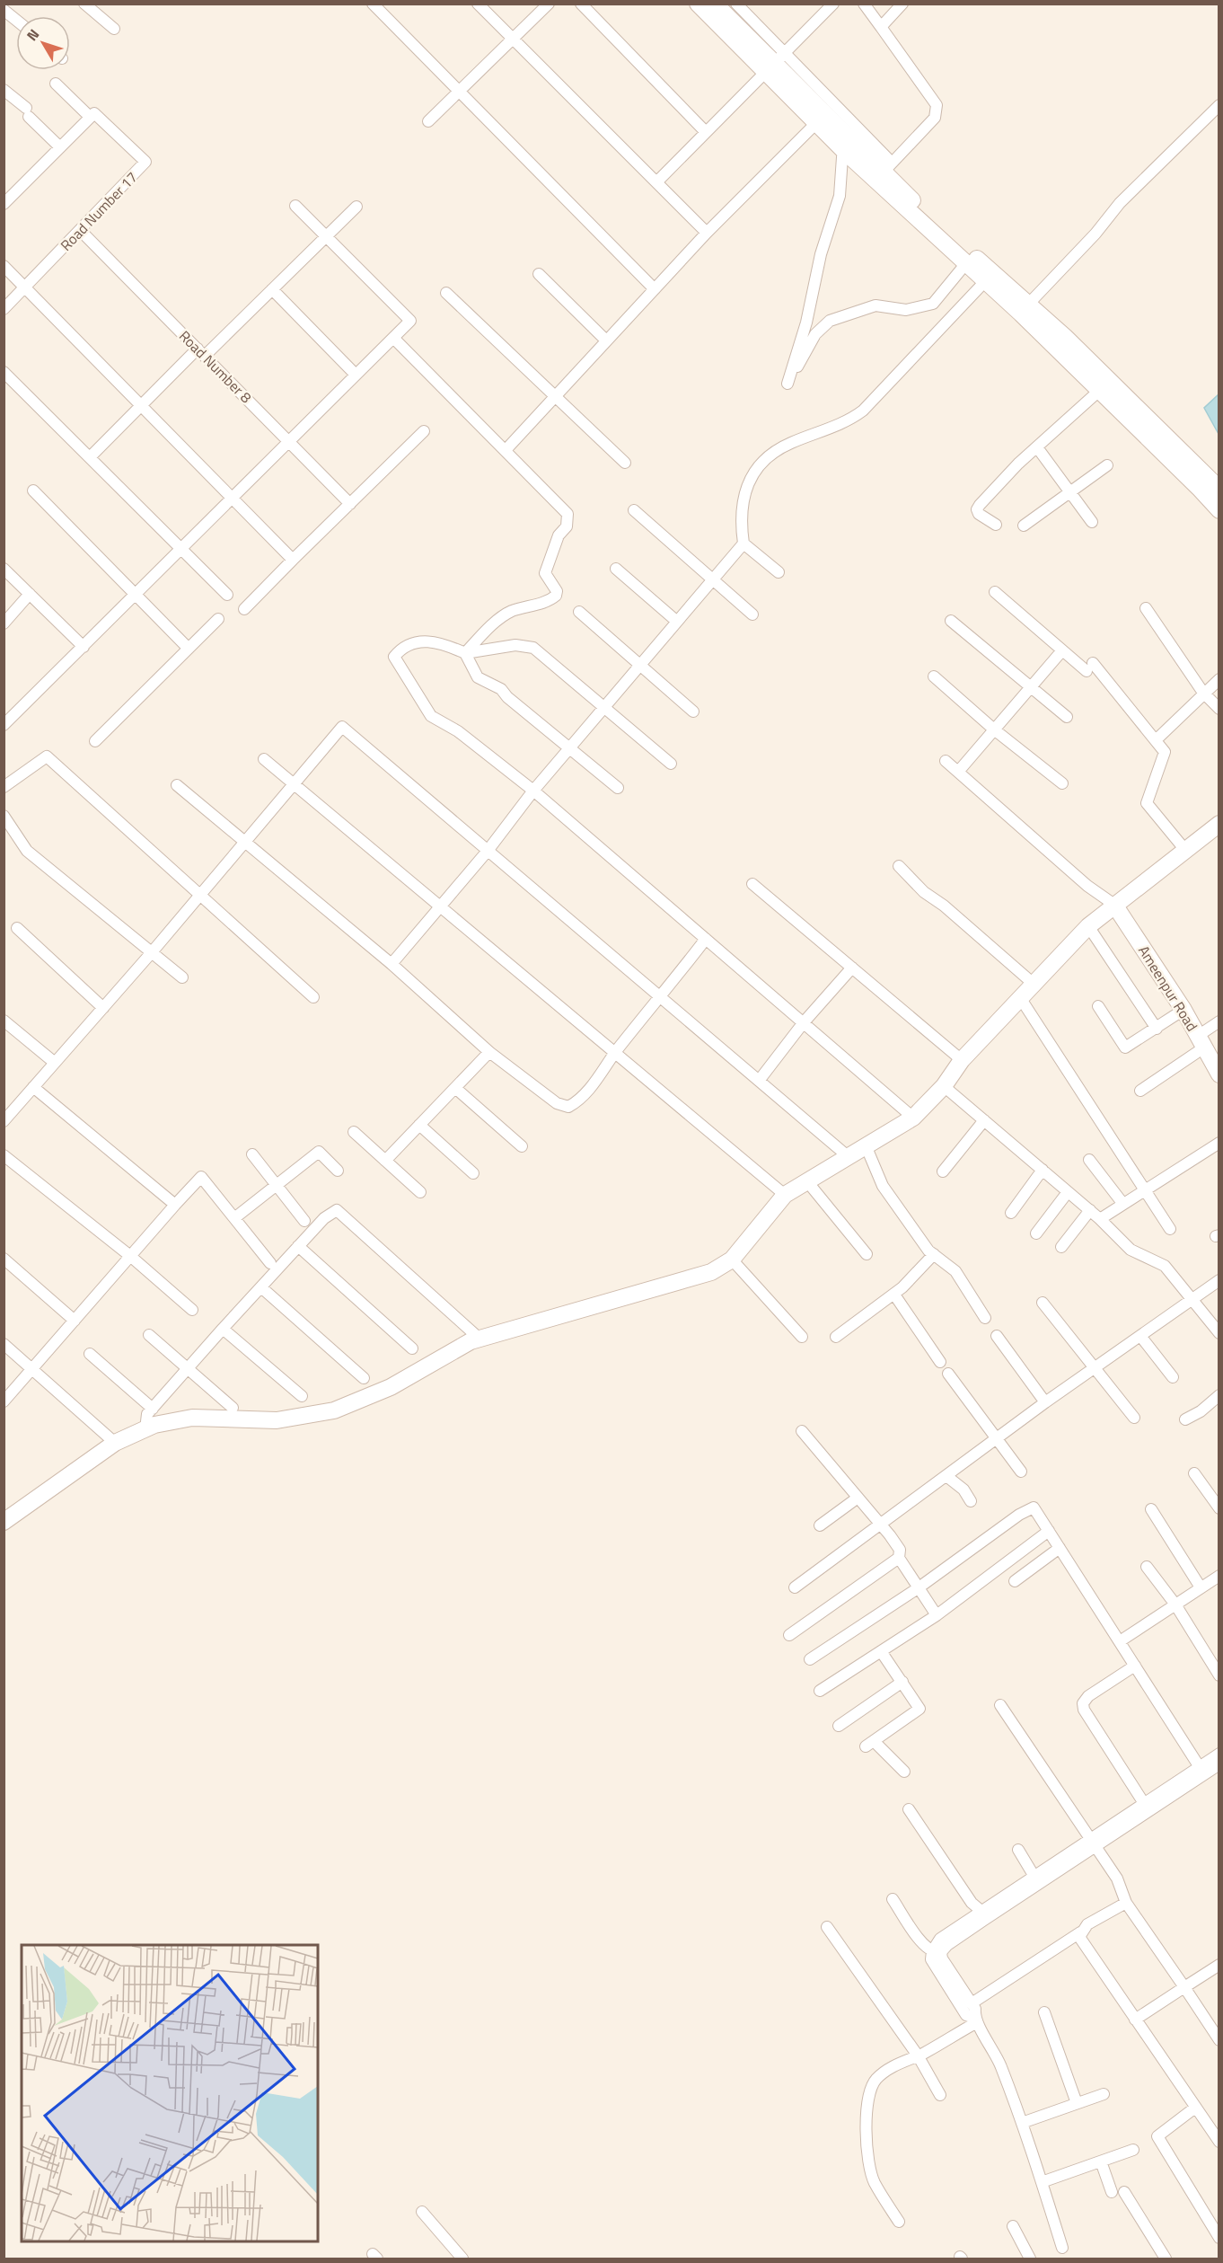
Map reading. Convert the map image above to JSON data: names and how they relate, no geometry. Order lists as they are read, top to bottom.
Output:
{
  "streets": {
    "street": ["Road Number 17", "Road Number 8", "Ameenpur Road"]
  },
  "crossings": [
    ["Road Number 17", "Road Number 8"]
  ],
  "north": "top left"
}
